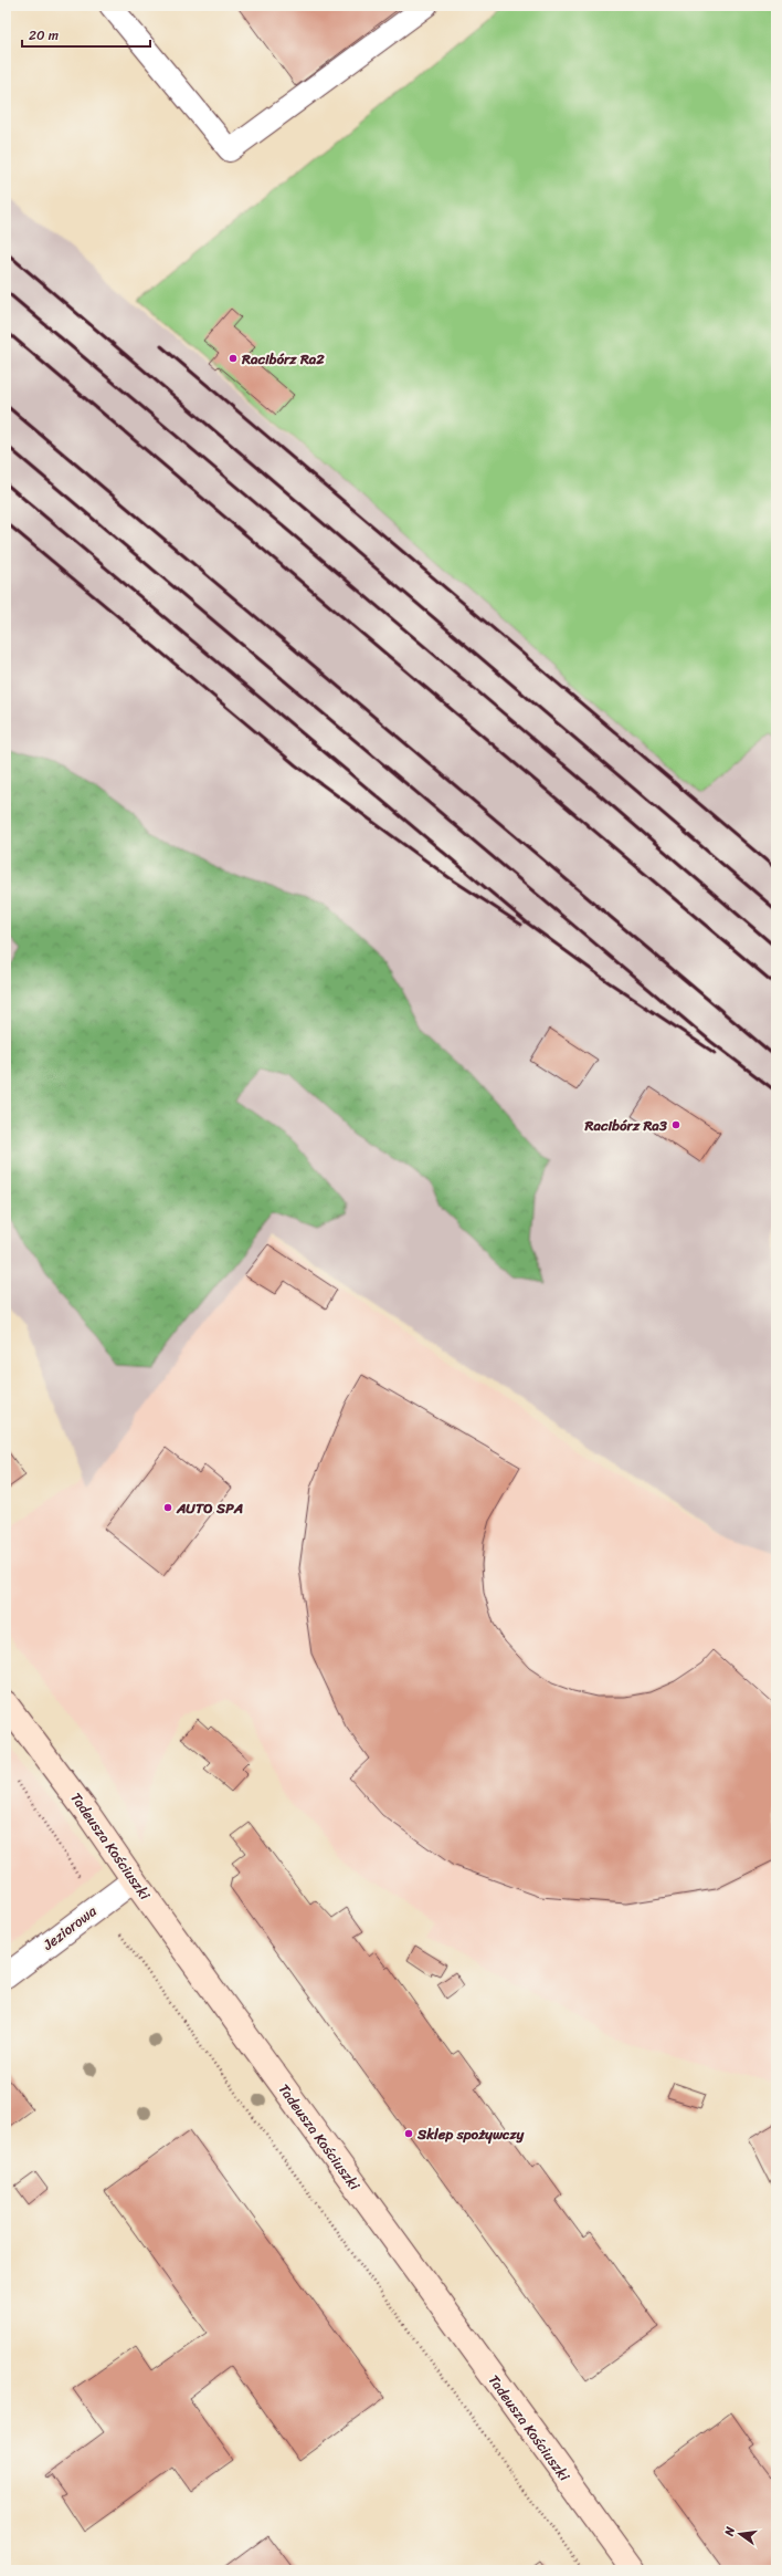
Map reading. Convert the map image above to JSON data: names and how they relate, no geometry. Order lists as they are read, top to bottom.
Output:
{
  "streets": {
    "main road": ["Tadeusza Kościuszki"],
    "street": ["Jeziorowa"]
  },
  "crossings": [
    ["Tadeusza Kościuszki", "Jeziorowa"]
  ],
  "places": [
    "Racibórz Ra2",
    "Racibórz Ra3",
    "AUTO SPA",
    "Sklep spożywczy"
  ],
  "scale_bar": "20 m",
  "north": "left"
}
